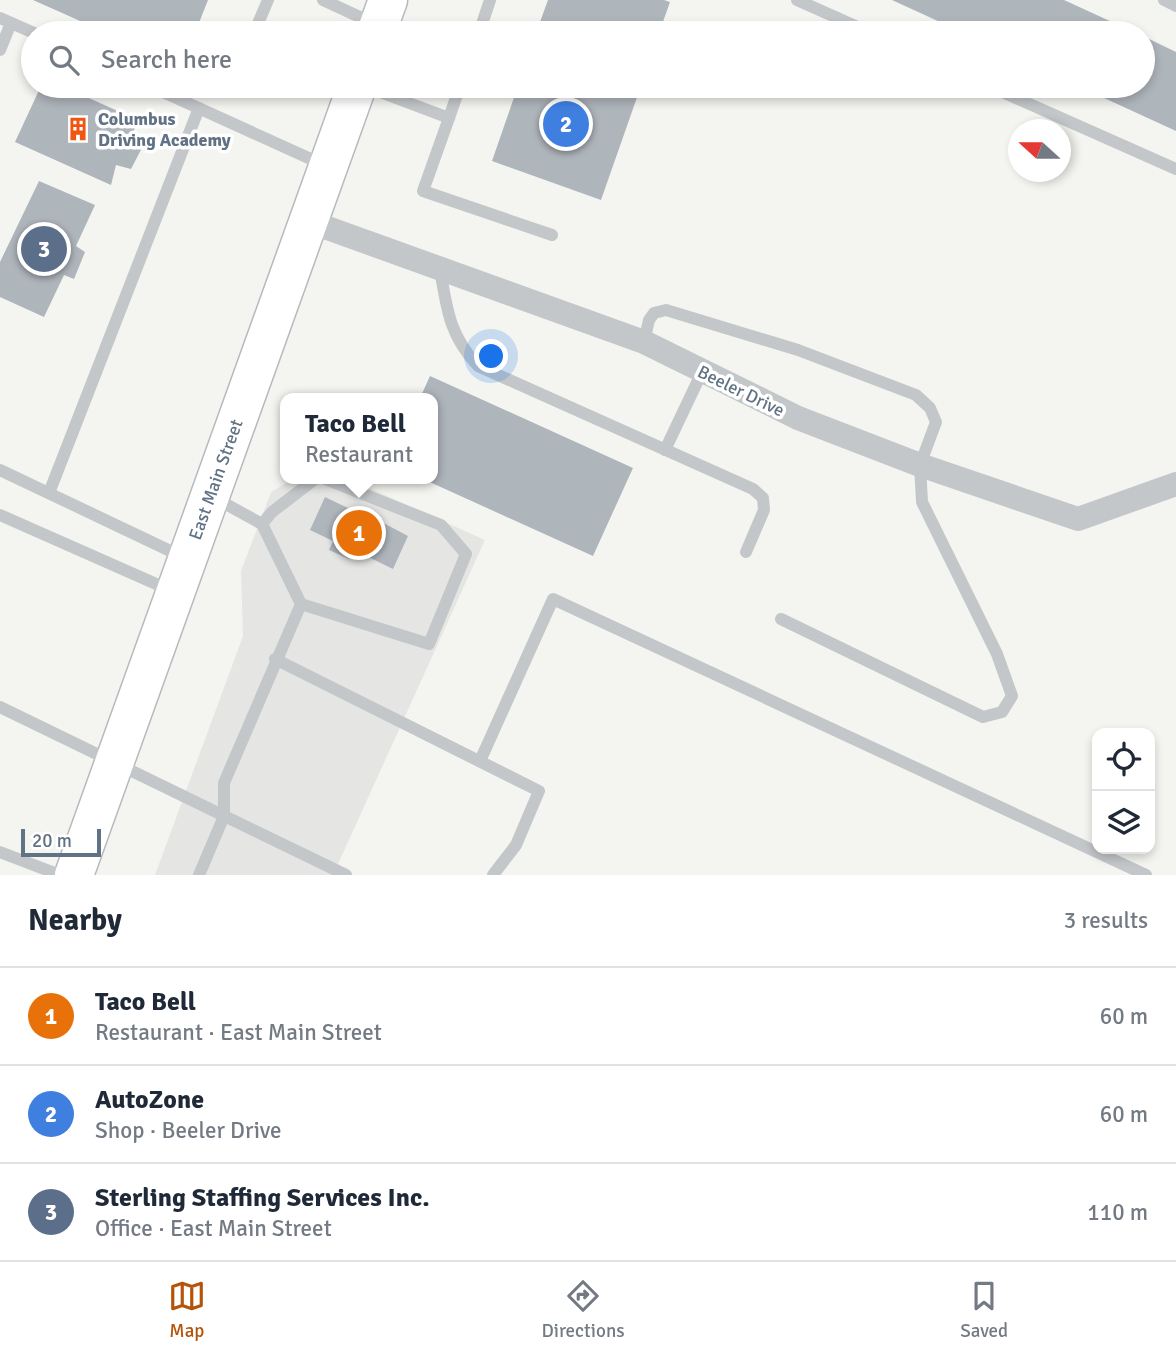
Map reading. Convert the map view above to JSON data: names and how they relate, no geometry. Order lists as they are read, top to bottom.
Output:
{
  "streets": {
    "main road": ["East Main Street"],
    "street": ["Beeler Drive"]
  },
  "crossings": [
    ["Beeler Drive", "East Main Street"]
  ],
  "places": {
    "building": ["Columbus Driving Academy"]
  },
  "scale_bar": "20 m",
  "north": "left",
  "page": {
    "search": "Search here",
    "pins": ["2", "3", "1"],
    "popup": ["Taco Bell", "Restaurant"],
    "scale": "20 m",
    "heading": ["Nearby", "3 results"],
    "list": [
      {
        "mark": "1",
        "name": "Taco Bell",
        "note": "Restaurant · East Main Street",
        "value": "60 m"
      },
      {
        "mark": "2",
        "name": "AutoZone",
        "note": "Shop · Beeler Drive",
        "value": "60 m"
      },
      {
        "mark": "3",
        "name": "Sterling Staffing Services Inc.",
        "note": "Office · East Main Street",
        "value": "110 m"
      }
    ],
    "nav": ["Map", "Directions", "Saved"]
  }
}
